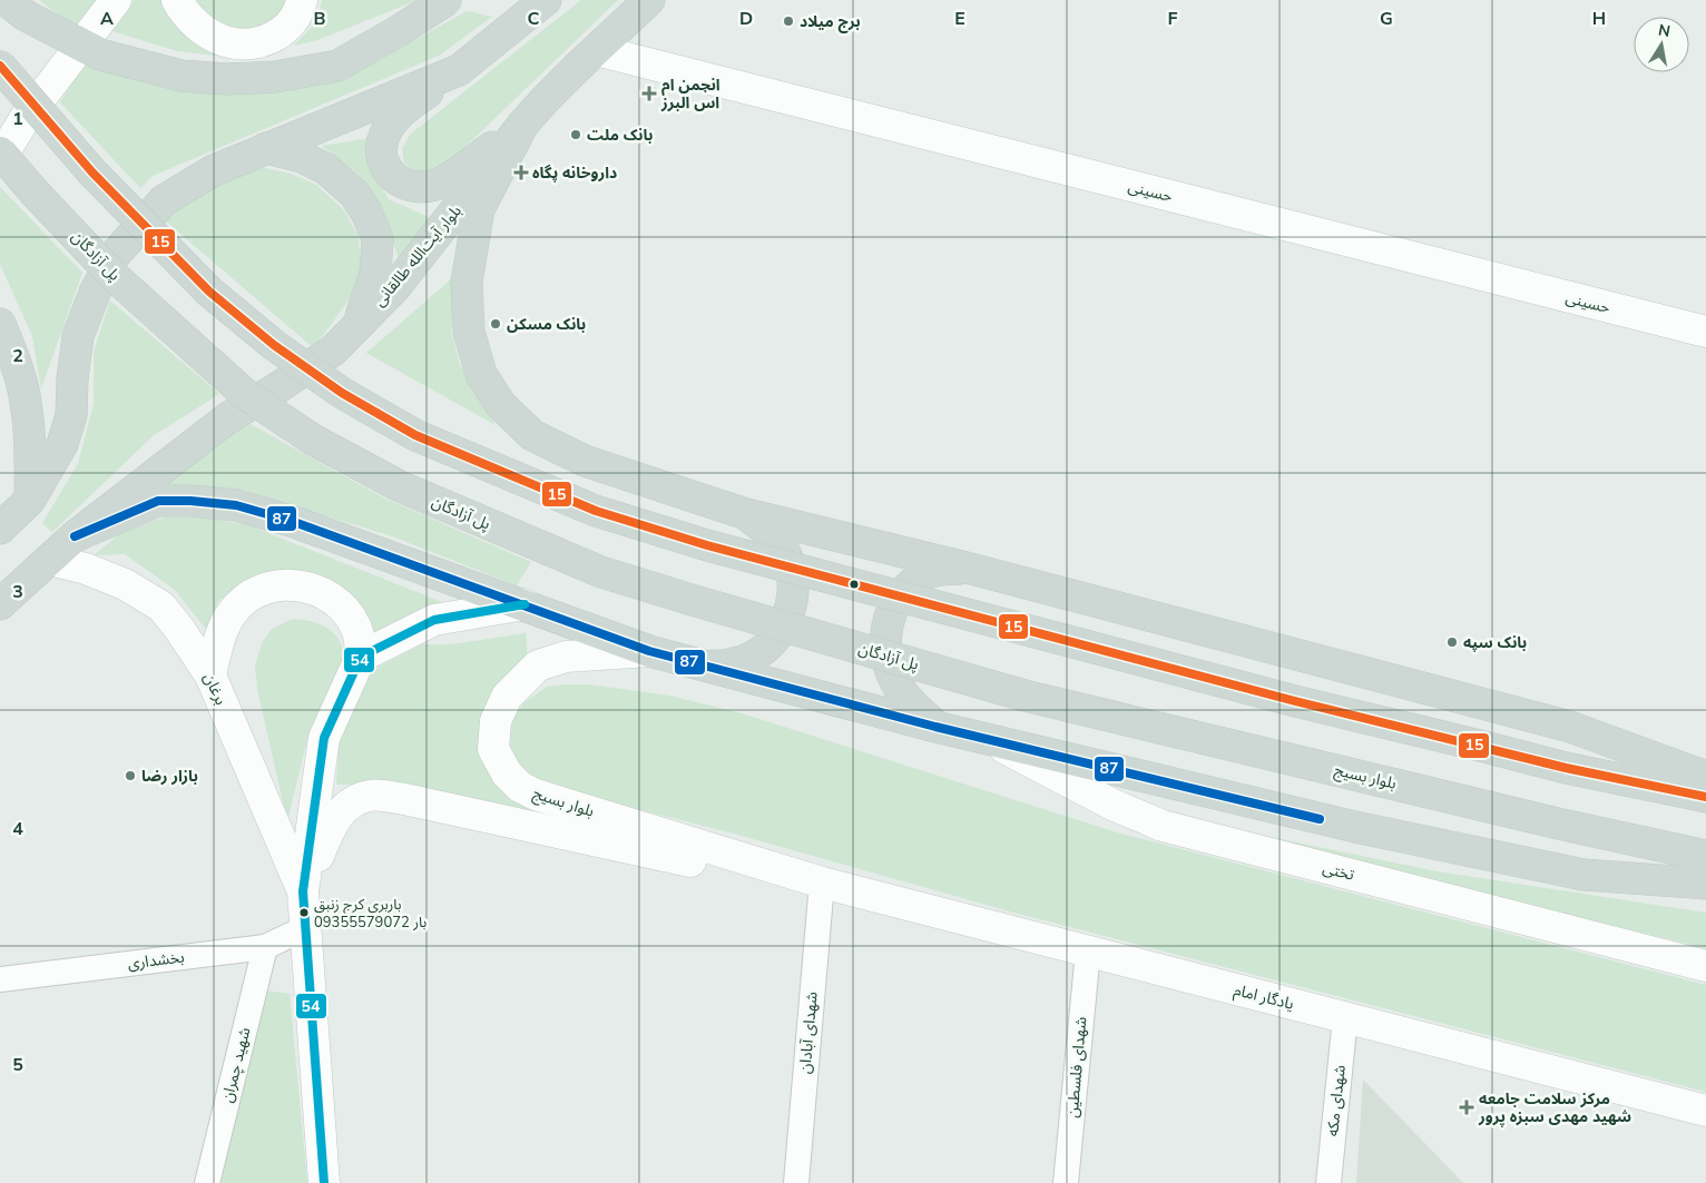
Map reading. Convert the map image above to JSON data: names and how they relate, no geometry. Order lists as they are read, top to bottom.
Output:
{
  "streets": {
    "main road": ["پل آزادگان", "بلوار آیت‌الله طالقانی", "بلوار بسیج"],
    "street": [
      "حسینی",
      "برغان",
      "تختی",
      "بخشداری",
      "یادگار امام",
      "شهدای آبادان",
      "شهید چمران",
      "شهدای فلسطین",
      "شهدای مکه"
    ]
  },
  "crossings": [
    ["حسینی", "بلوار آیت‌الله طالقانی"],
    ["پل آزادگان", "بلوار بسیج"],
    ["برغان", "بخشداری"],
    ["بلوار بسیج", "یادگار امام"],
    ["بلوار بسیج", "شهدای آبادان"],
    ["بخشداری", "شهید چمران"],
    ["یادگار امام", "شهدای آبادان"],
    ["یادگار امام", "شهدای فلسطین"],
    ["یادگار امام", "شهدای مکه"]
  ],
  "places": {
    "other": [
      "برج میلاد",
      "بانک ملت",
      "بانک مسکن",
      "بانک سپه",
      "بازار رضا",
      "باربری کرج زنبق بار 09355579072"
    ],
    "health": ["انجمن ام اس البرز", "داروخانه پگاه", "مرکز سلامت جامعه شهید مهدی سبزه پرور"]
  },
  "lines": ["transit line 15", "transit line 87", "transit line 54"],
  "north": "top",
  "grid": {
    "columns": [
      "A",
      "B",
      "C",
      "D",
      "E",
      "F",
      "G",
      "H"
    ],
    "rows": [
      "1",
      "2",
      "3",
      "4",
      "5"
    ]
  }
}
